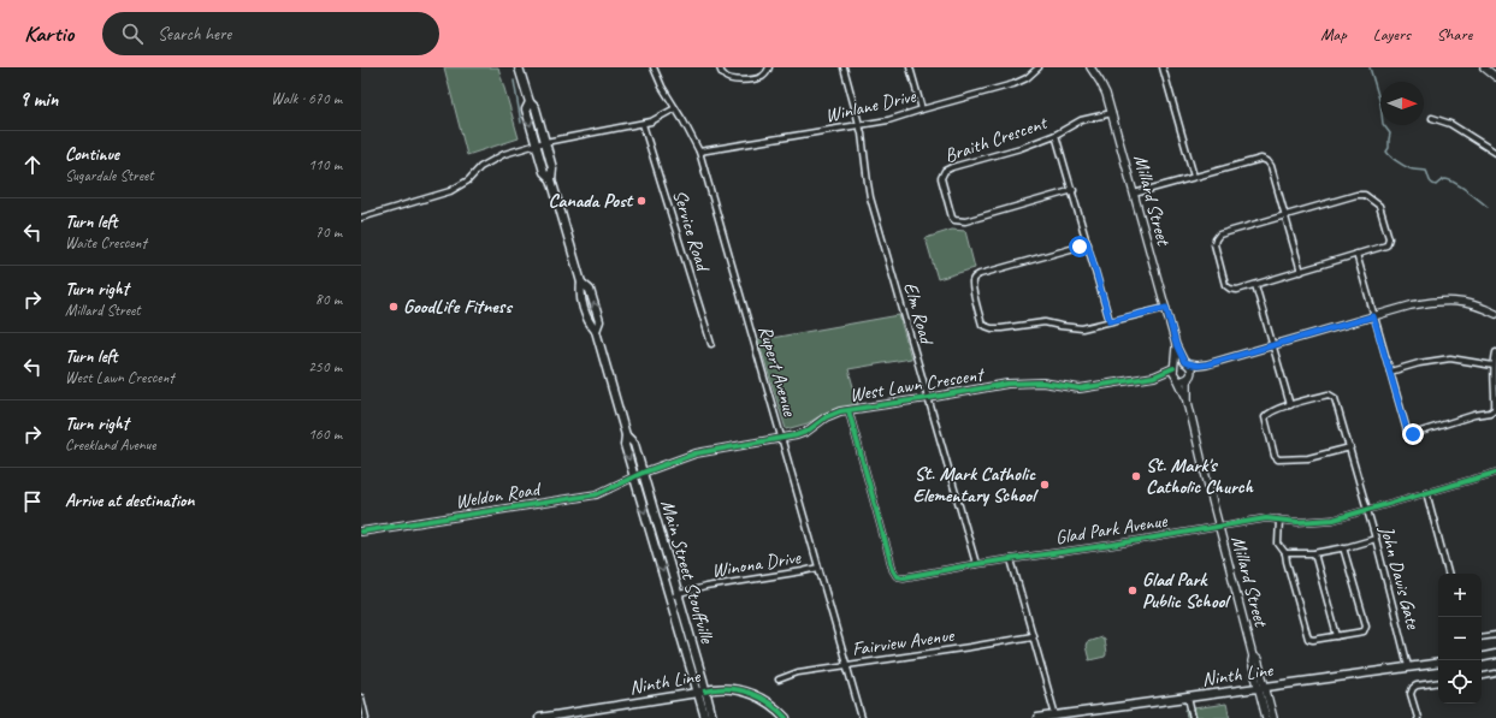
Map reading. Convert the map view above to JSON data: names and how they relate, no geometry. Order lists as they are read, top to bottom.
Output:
{
  "streets": {
    "main road": ["Main Street Stouffville", "Ninth Line"],
    "street": [
      "Winlane Drive",
      "Braith Crescent",
      "Millard Street",
      "Service Road",
      "Elm Road",
      "Rupert Avenue",
      "West Lawn Crescent",
      "Weldon Road",
      "Glad Park Avenue",
      "Winona Drive",
      "John Davis Gate",
      "Fairview Avenue"
    ]
  },
  "crossings": [
    ["Winlane Drive", "Elm Road"],
    ["Winlane Drive", "Rupert Avenue"],
    ["Braith Crescent", "Millard Street"],
    ["Millard Street", "West Lawn Crescent"],
    ["Millard Street", "Glad Park Avenue"],
    ["Millard Street", "Ninth Line"],
    ["Elm Road", "West Lawn Crescent"],
    ["Elm Road", "Glad Park Avenue"],
    ["Rupert Avenue", "West Lawn Crescent"],
    ["Rupert Avenue", "Winona Drive"],
    ["Rupert Avenue", "Fairview Avenue"],
    ["West Lawn Crescent", "Weldon Road"],
    ["West Lawn Crescent", "Glad Park Avenue"],
    ["West Lawn Crescent", "Main Street Stouffville"],
    ["Weldon Road", "Main Street Stouffville"],
    ["Glad Park Avenue", "John Davis Gate"],
    ["Winona Drive", "Main Street Stouffville"],
    ["Main Street Stouffville", "Ninth Line"],
    ["John Davis Gate", "Ninth Line"]
  ],
  "places": [
    "Canada Post",
    "GoodLife Fitness",
    "St. Mark's Catholic Church",
    "St. Mark Catholic Elementary School",
    "Glad Park Public School"
  ],
  "north": "right",
  "page": {
    "header": "Kartio",
    "search": "Search here",
    "nav": ["Map", "Layers", "Share"],
    "heading": ["9 min", "Walk · 670 m"],
    "list": [
      ["Continue", "Sugardale Street", "110 m"],
      ["Turn left", "Waite Crescent", "70 m"],
      ["Turn right", "Millard Street", "80 m"],
      ["Turn left", "West Lawn Crescent", "250 m"],
      ["Turn right", "Creekland Avenue", "160 m"],
      "Arrive at destination"
    ],
    "map_buttons": ["+", "−"]
  }
}
